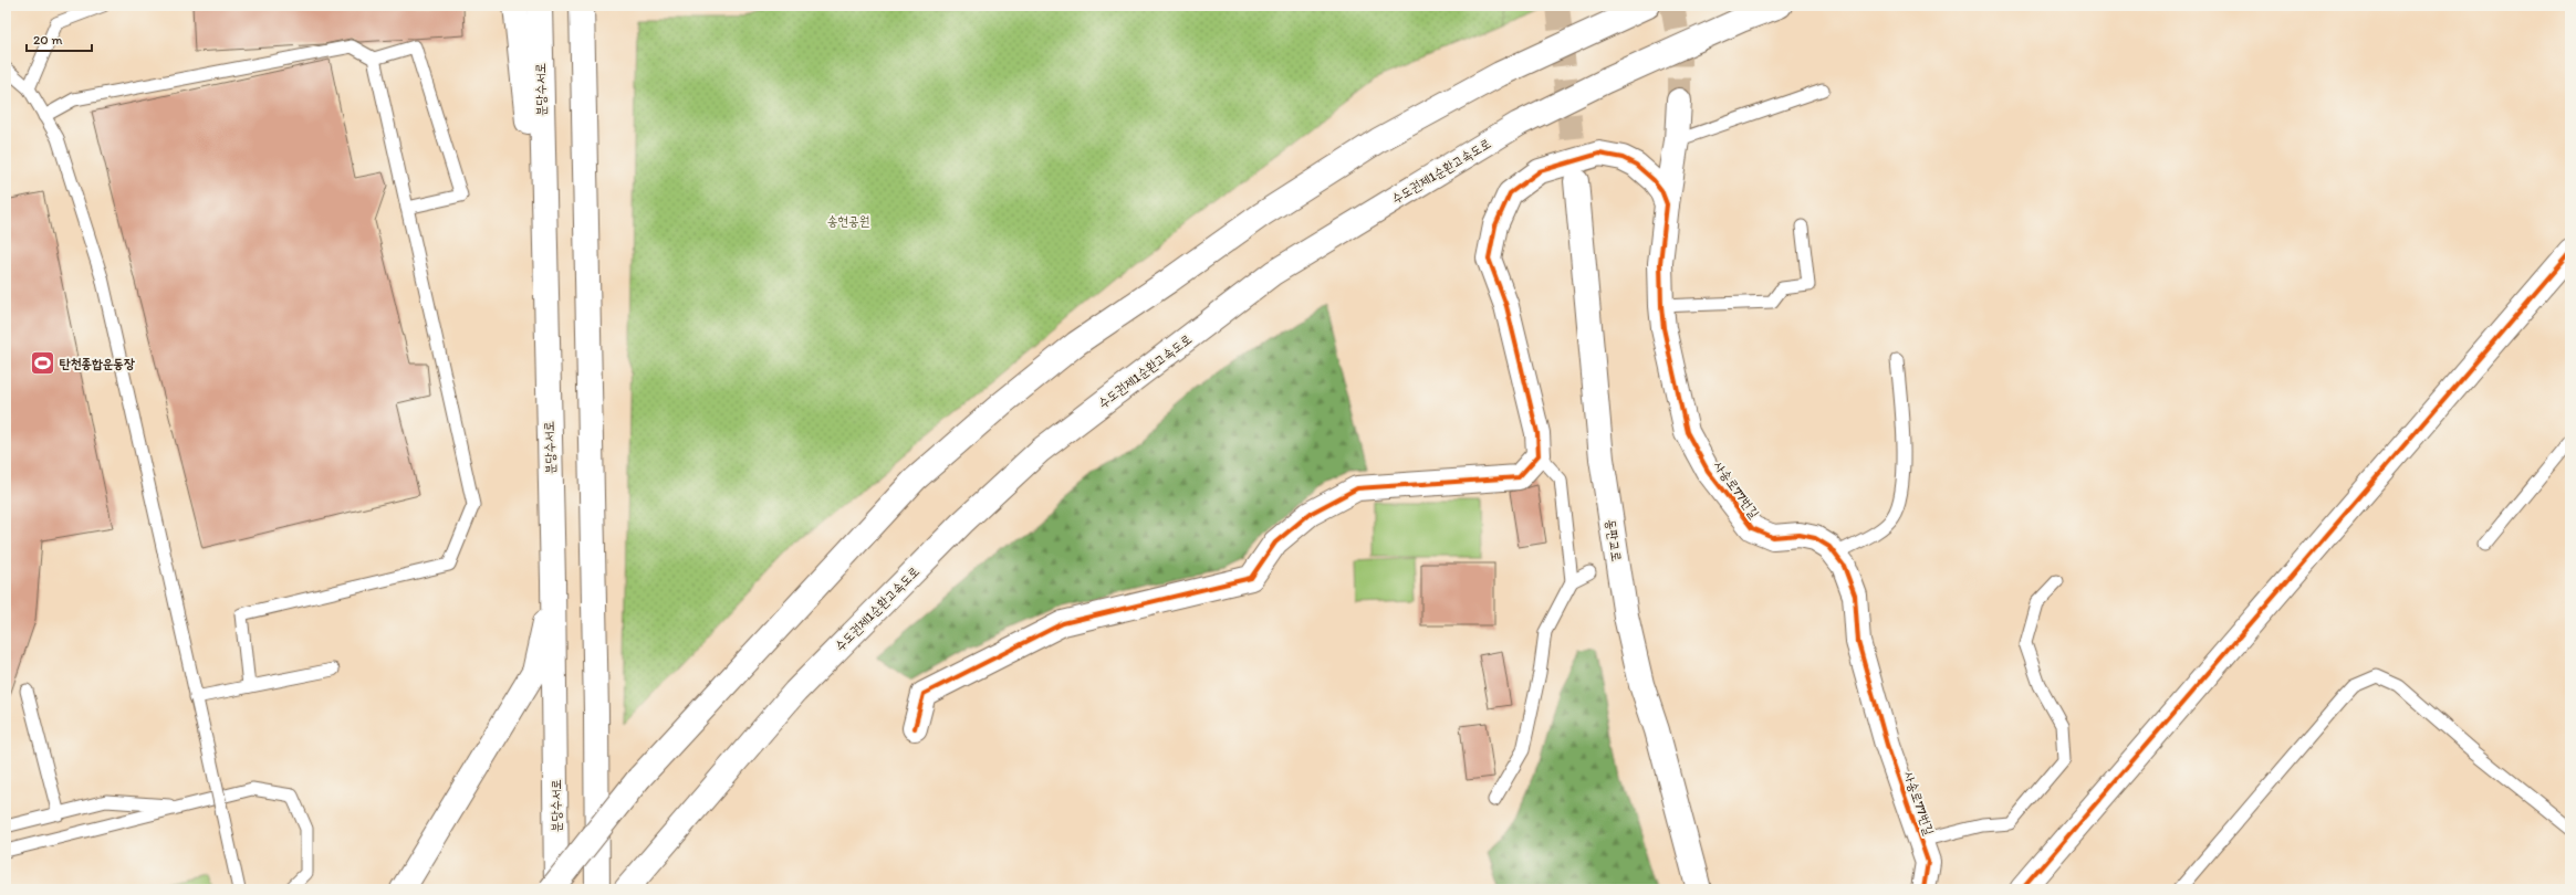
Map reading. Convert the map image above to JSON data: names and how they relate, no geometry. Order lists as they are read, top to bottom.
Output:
{
  "streets": {
    "main road": [
      "분당수서로",
      "수도권제1순환고속도로",
      "사송로77번길",
      "동판교로"
    ]
  },
  "parks": ["송현공원"],
  "places": {
    "sports": ["탄천종합운동장"]
  },
  "scale_bar": "20 m"
}
